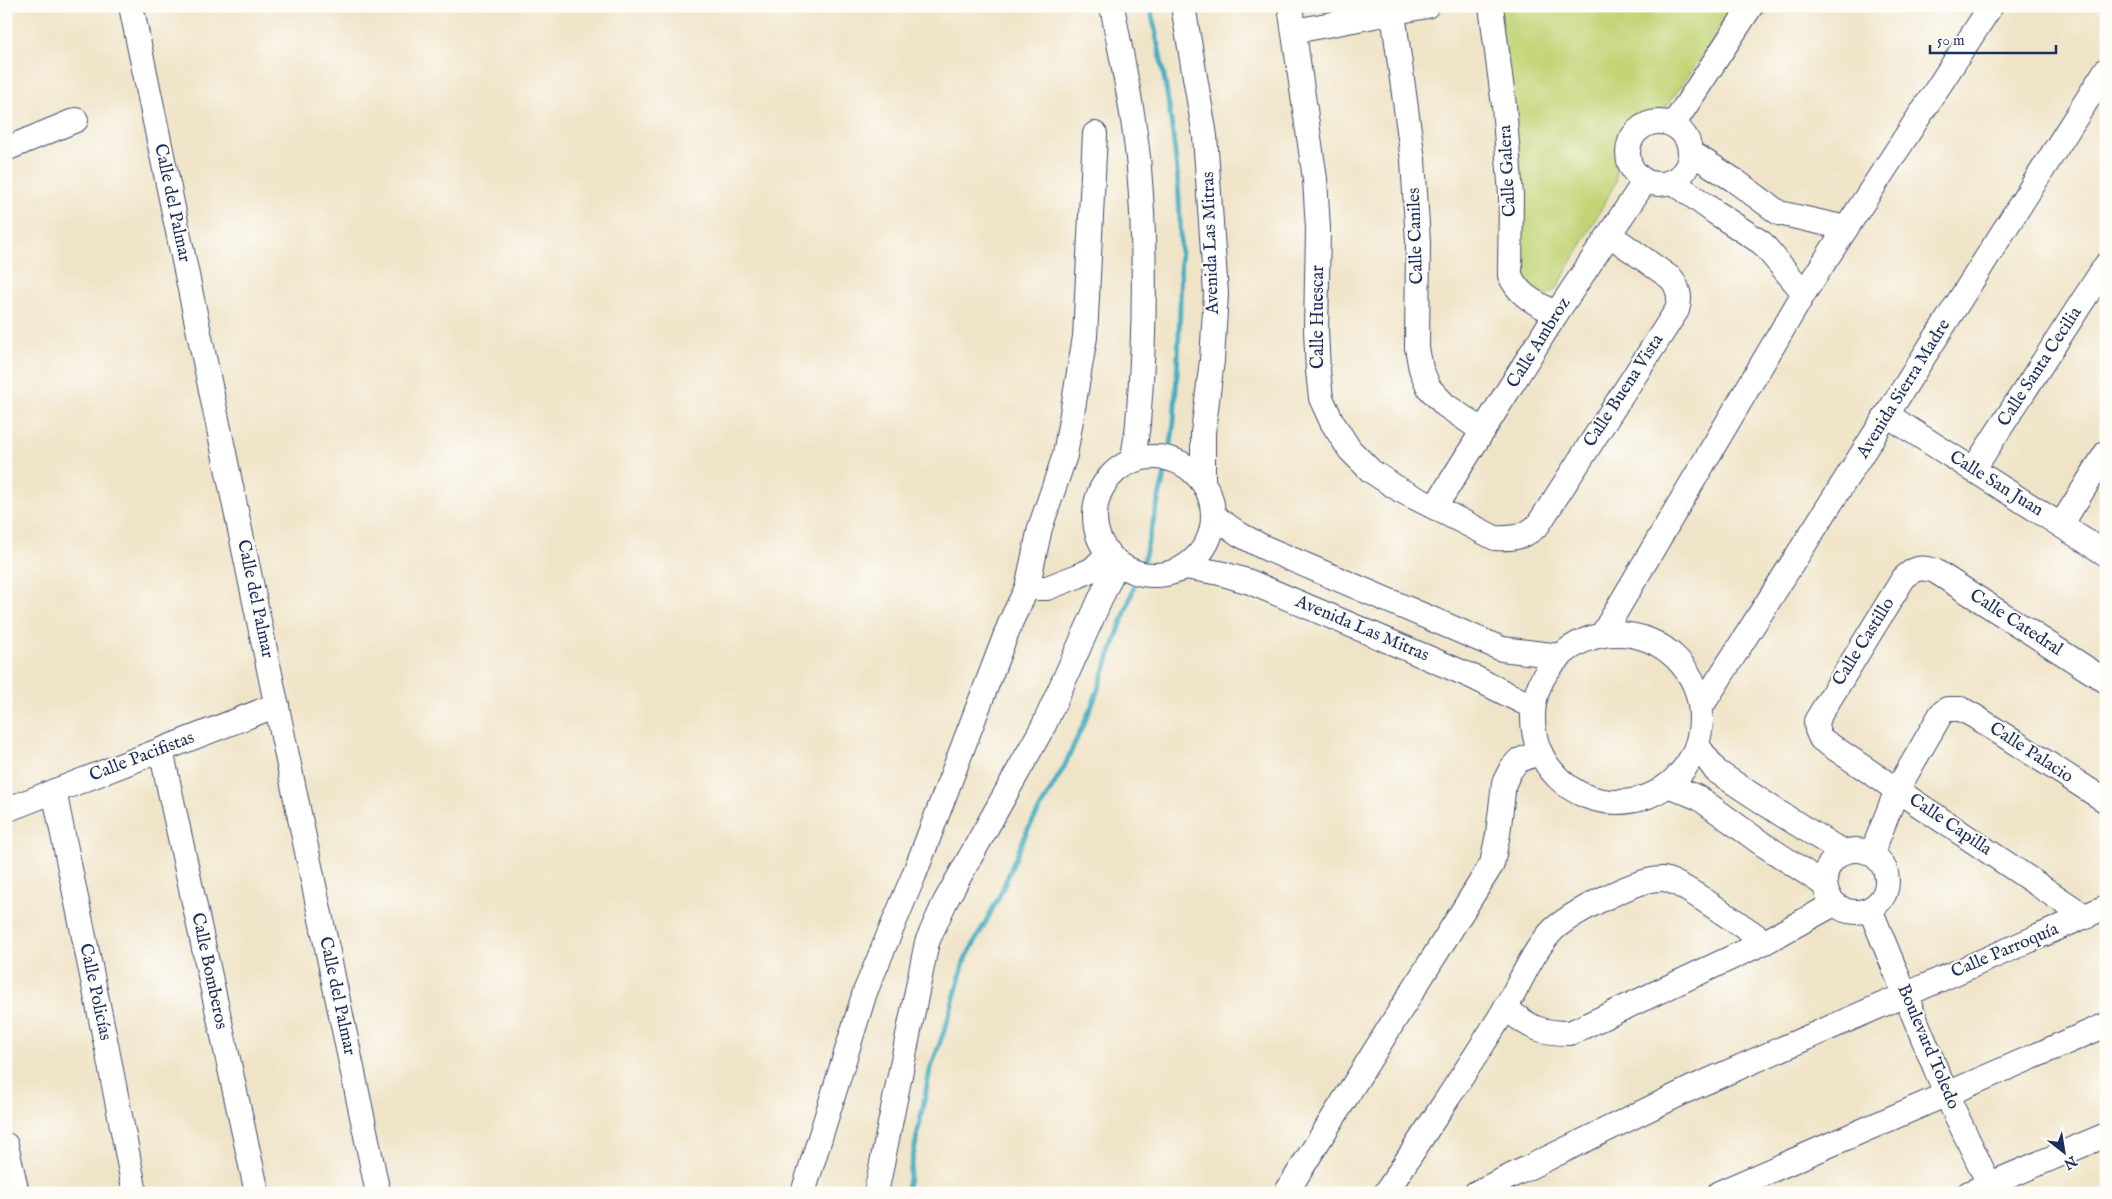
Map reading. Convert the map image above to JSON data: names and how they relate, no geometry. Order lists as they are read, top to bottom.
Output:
{
  "streets": {
    "street": [
      "Calle Galera",
      "Calle del Palmar",
      "Calle Caniles",
      "Avenida Las Mitras",
      "Calle Huescar",
      "Calle Ambroz",
      "Calle Santa Cecilia",
      "Avenida Sierra Madre",
      "Calle Buena Vista",
      "Calle San Juan",
      "Calle Catedral",
      "Calle Castillo",
      "Calle Palacio",
      "Calle Pacifistas",
      "Calle Capilla",
      "Calle Parroquía",
      "Calle Bomberos",
      "Calle Policías",
      "Boulevard Toledo"
    ]
  },
  "crossings": [
    ["Calle Galera", "Calle Ambroz"],
    ["Calle del Palmar", "Calle Pacifistas"],
    ["Calle Caniles", "Calle Ambroz"],
    ["Avenida Las Mitras", "Avenida Sierra Madre"],
    ["Calle Huescar", "Calle Ambroz"],
    ["Calle Huescar", "Calle Buena Vista"],
    ["Calle Ambroz", "Calle Buena Vista"],
    ["Calle Santa Cecilia", "Calle San Juan"],
    ["Avenida Sierra Madre", "Calle San Juan"],
    ["Calle Catedral", "Calle Castillo"],
    ["Calle Castillo", "Calle Capilla"],
    ["Calle Palacio", "Calle Capilla"],
    ["Calle Pacifistas", "Calle Bomberos"],
    ["Calle Pacifistas", "Calle Policías"],
    ["Calle Capilla", "Calle Parroquía"],
    ["Calle Parroquía", "Boulevard Toledo"]
  ],
  "scale_bar": "50 m",
  "north": "bottom right"
}
